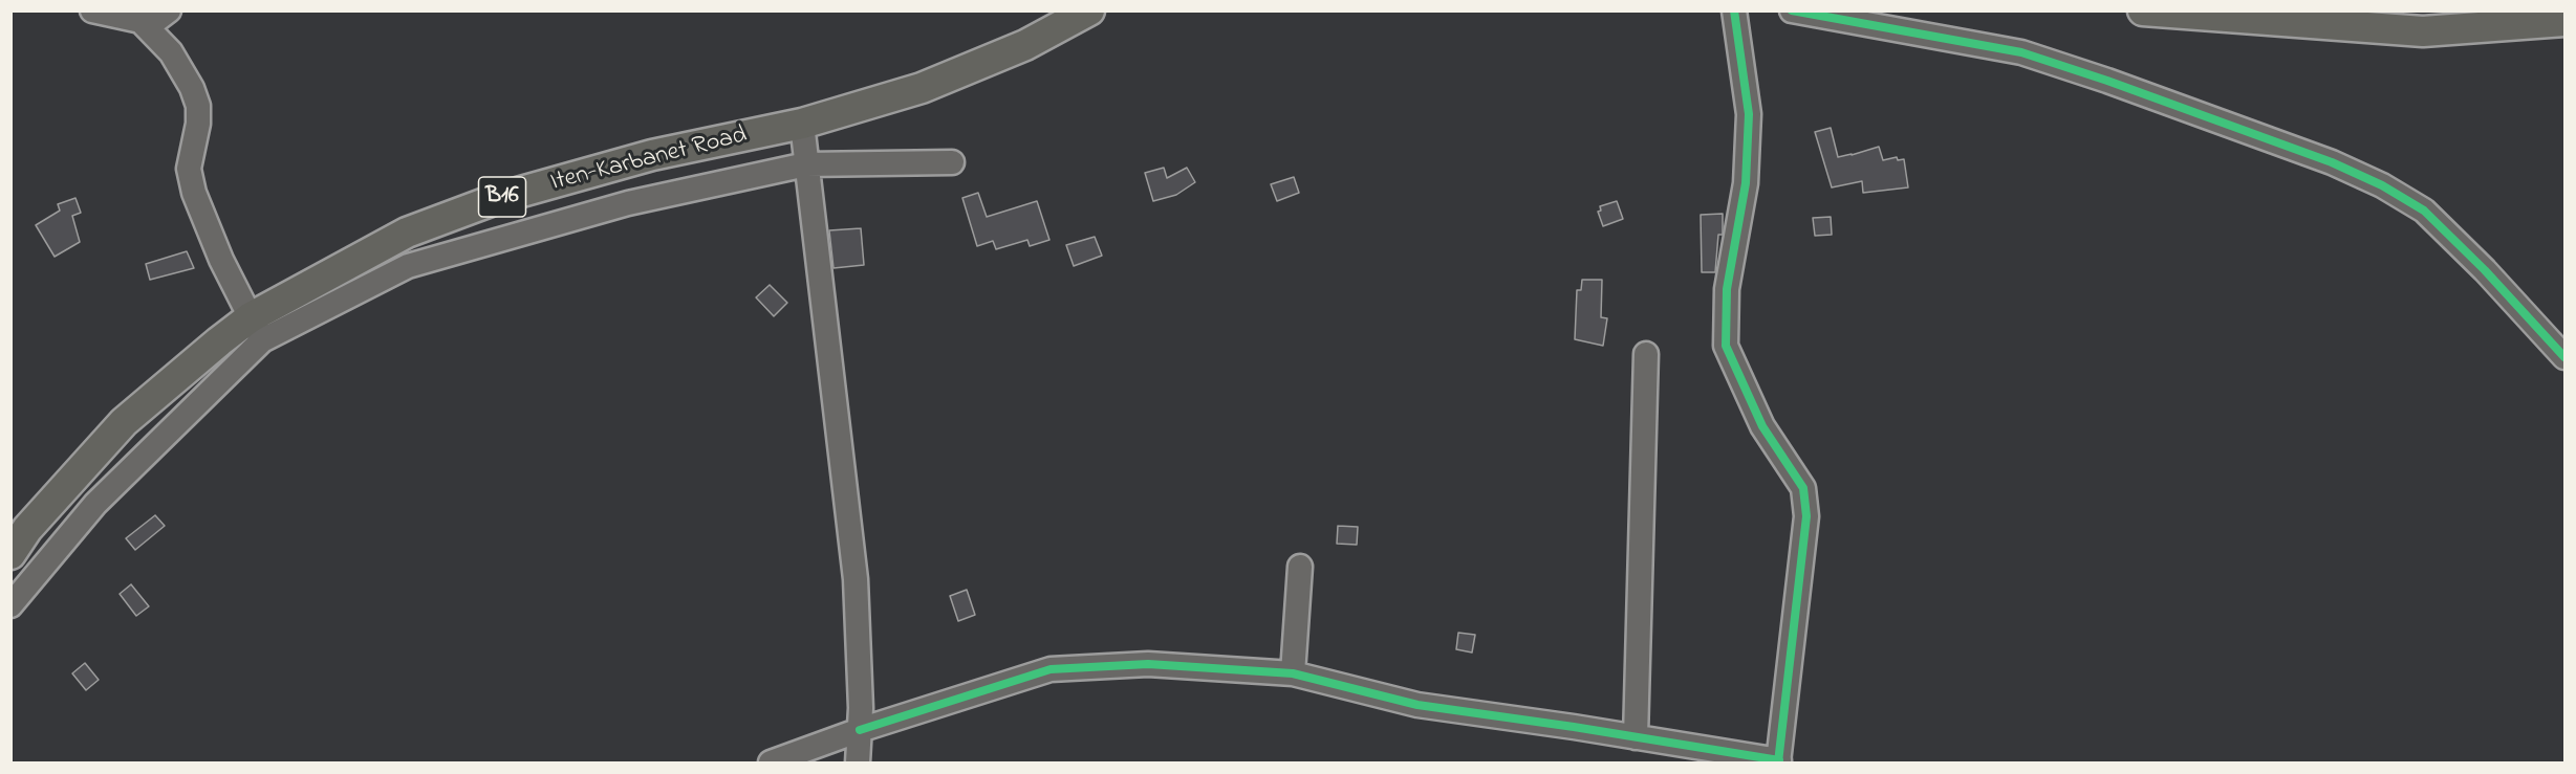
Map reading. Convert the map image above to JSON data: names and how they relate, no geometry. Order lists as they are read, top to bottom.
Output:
{
  "streets": {
    "main road": ["Iten-Karbanet Road", "B16"]
  }
}
